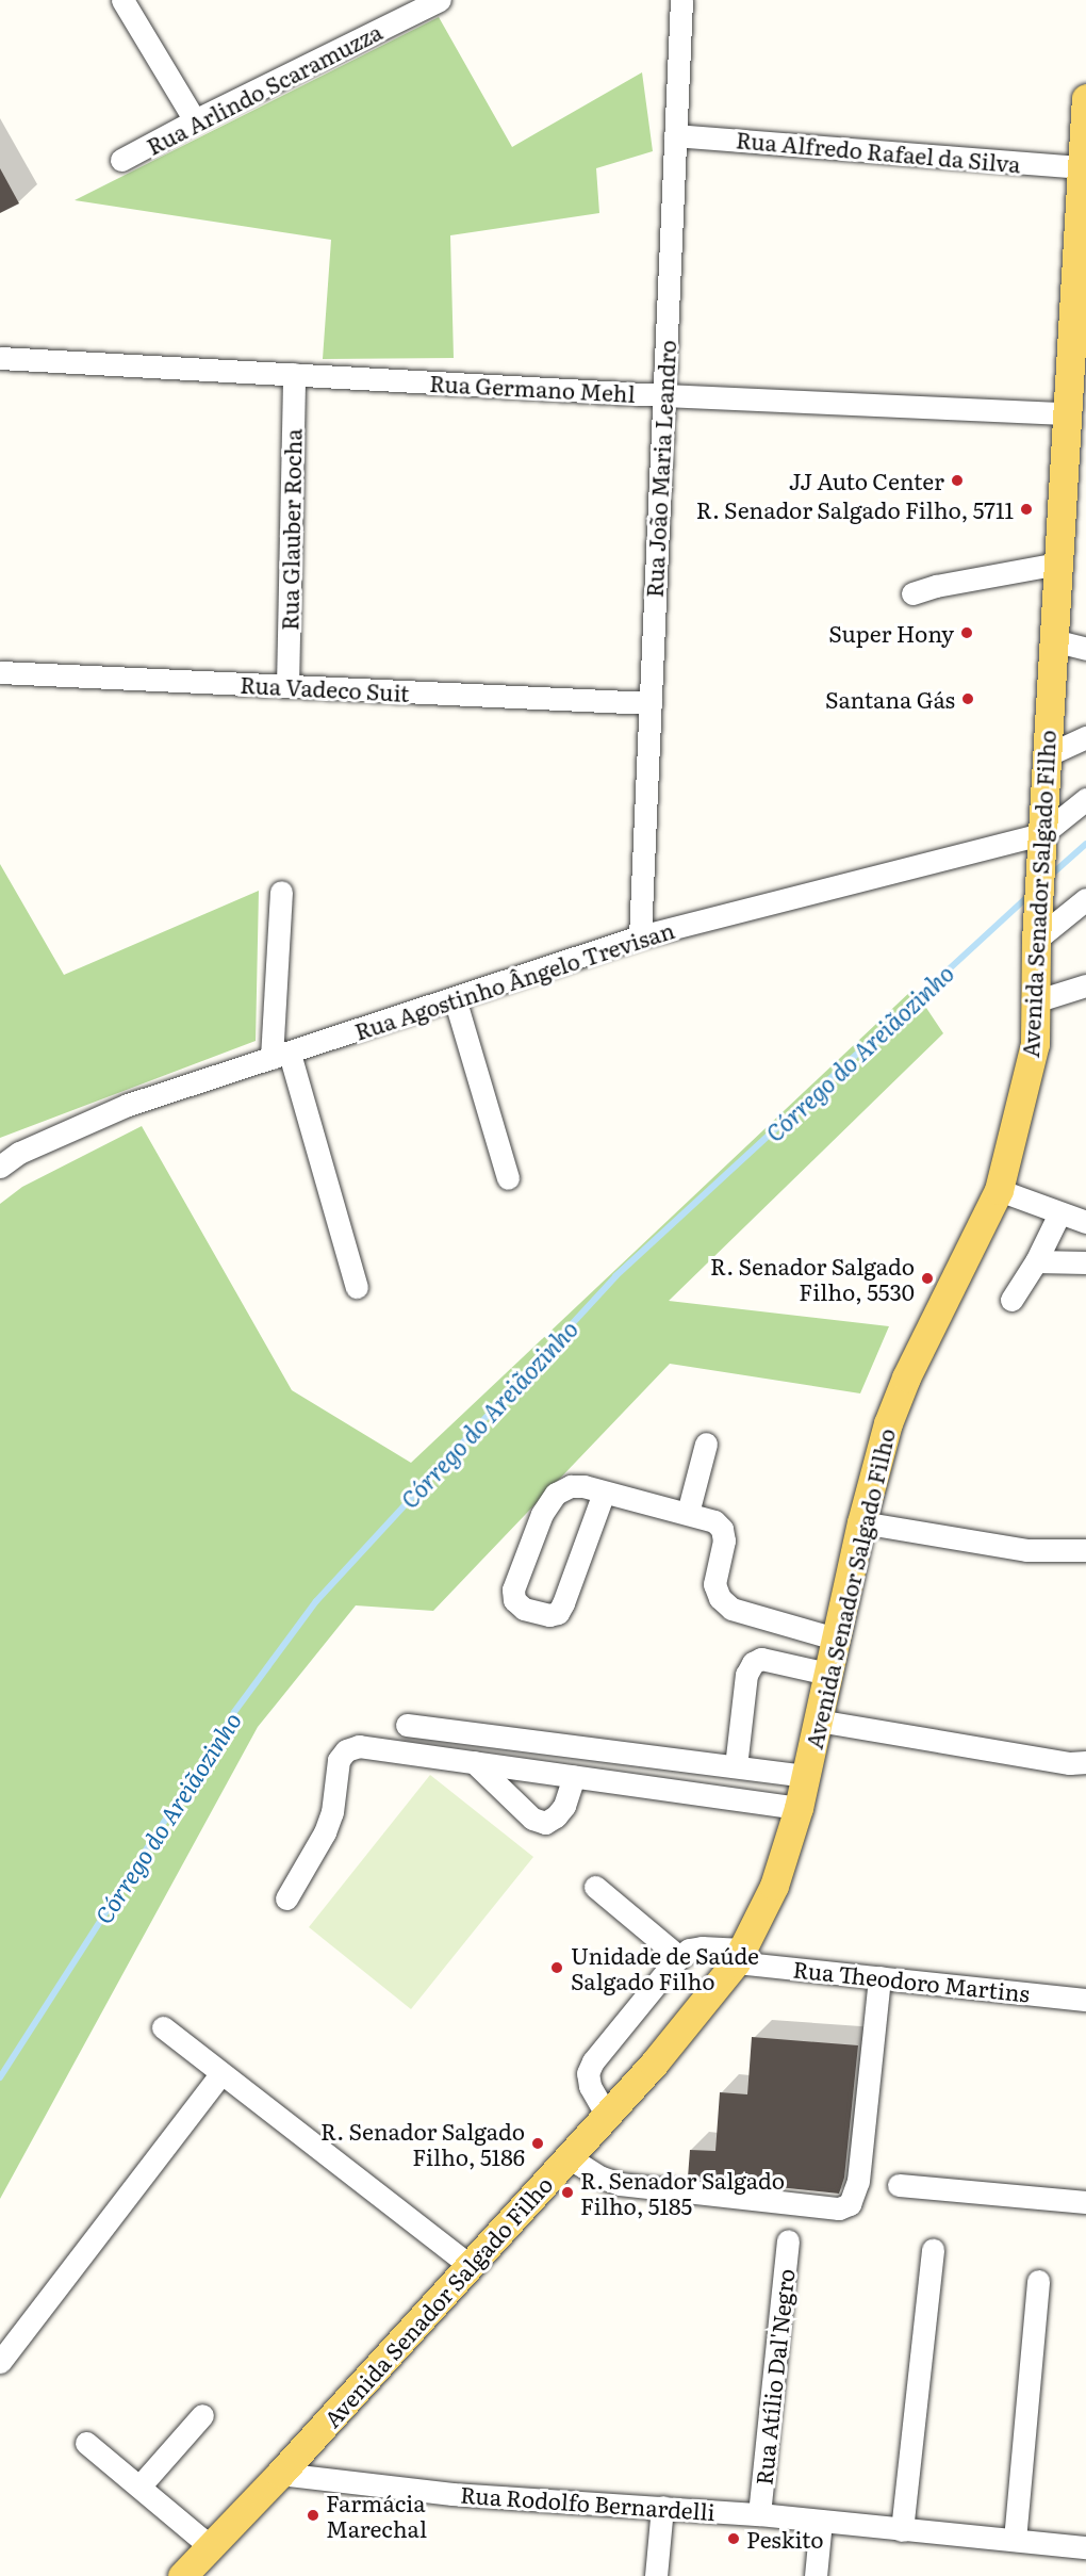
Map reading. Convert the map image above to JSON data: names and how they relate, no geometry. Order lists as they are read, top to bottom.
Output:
{
  "streets": {
    "main road": ["Avenida Senador Salgado Filho"],
    "street": [
      "Rua Arlindo Scaramuzza",
      "Rua Alfredo Rafael da Silva",
      "Rua Germano Mehl",
      "Rua João Maria Leandro",
      "Rua Glauber Rocha",
      "Rua Vadeco Suit",
      "Rua Agostinho Ângelo Trevisan",
      "Rua Theodoro Martins",
      "Rua Atílio Dal'Negro",
      "Rua Rodolfo Bernardelli"
    ]
  },
  "crossings": [
    ["Rua Alfredo Rafael da Silva", "Rua João Maria Leandro"],
    ["Rua Alfredo Rafael da Silva", "Avenida Senador Salgado Filho"],
    ["Rua Germano Mehl", "Rua João Maria Leandro"],
    ["Rua Germano Mehl", "Rua Glauber Rocha"],
    ["Rua Germano Mehl", "Avenida Senador Salgado Filho"],
    ["Rua João Maria Leandro", "Rua Vadeco Suit"],
    ["Rua João Maria Leandro", "Rua Agostinho Ângelo Trevisan"],
    ["Rua Glauber Rocha", "Rua Vadeco Suit"],
    ["Avenida Senador Salgado Filho", "Rua Agostinho Ângelo Trevisan"],
    ["Avenida Senador Salgado Filho", "Rua Theodoro Martins"],
    ["Avenida Senador Salgado Filho", "Rua Rodolfo Bernardelli"],
    ["Rua Atílio Dal'Negro", "Rua Rodolfo Bernardelli"]
  ],
  "water": ["Córrego do Areiãozinho"],
  "places": [
    "JJ Auto Center",
    "R. Senador Salgado Filho, 5711",
    "Super Hony",
    "Santana Gás",
    "R. Senador Salgado Filho, 5530",
    "Unidade de Saúde Salgado Filho",
    "R. Senador Salgado Filho, 5186",
    "R. Senador Salgado Filho, 5185",
    "Farmácia Marechal",
    "Peskito"
  ]
}
